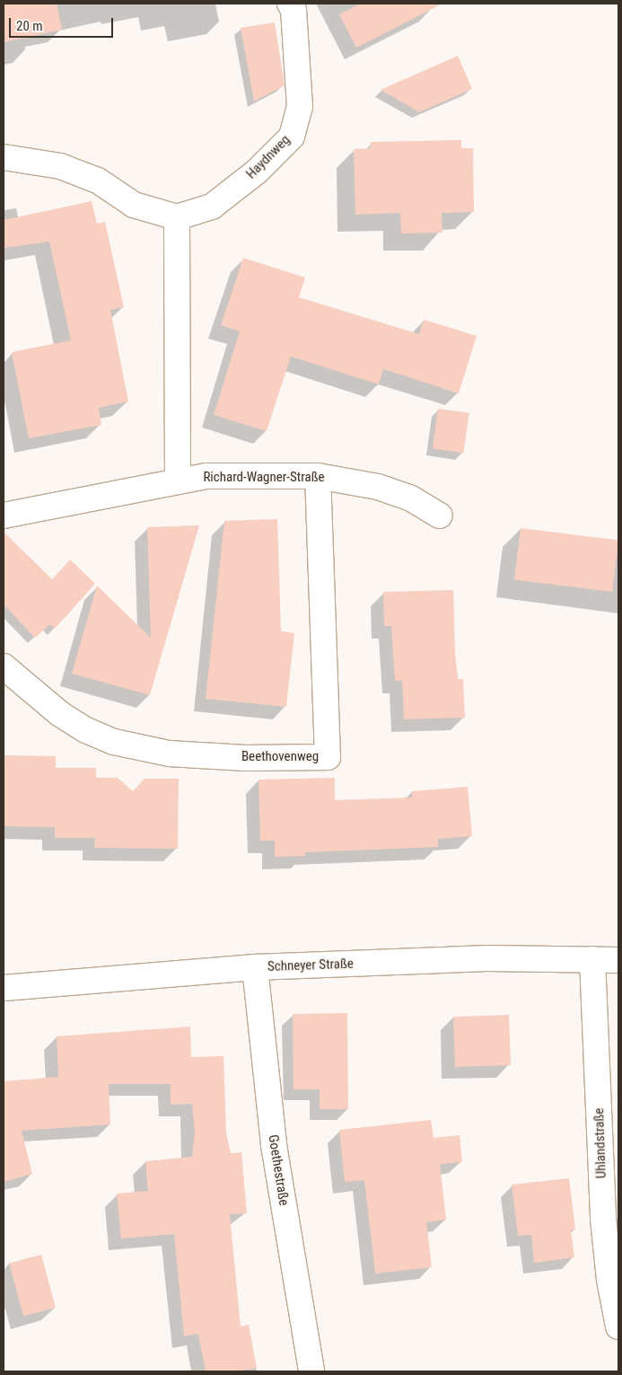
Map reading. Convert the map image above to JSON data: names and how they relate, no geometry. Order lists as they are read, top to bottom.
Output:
{
  "streets": {
    "street": [
      "Haydnweg",
      "Richard-Wagner-Straße",
      "Beethovenweg",
      "Schneyer Straße",
      "Uhlandstraße",
      "Goethestraße"
    ]
  },
  "crossings": [
    ["Richard-Wagner-Straße", "Beethovenweg"],
    ["Schneyer Straße", "Uhlandstraße"],
    ["Schneyer Straße", "Goethestraße"]
  ],
  "scale_bar": "20 m"
}
